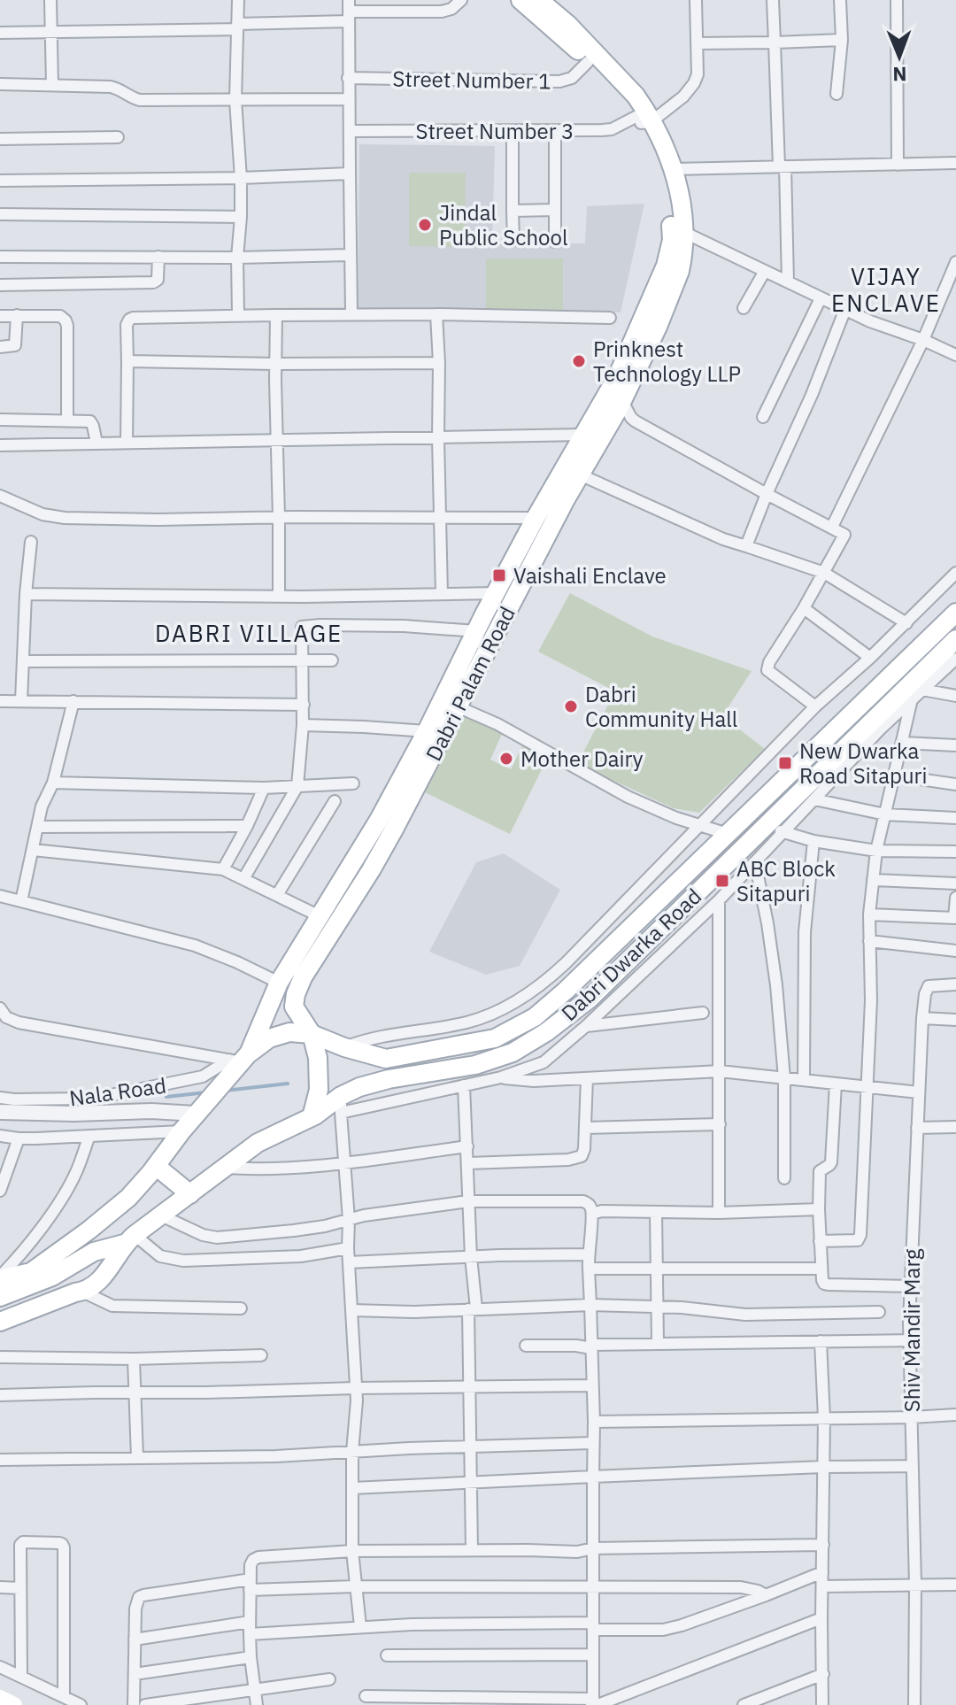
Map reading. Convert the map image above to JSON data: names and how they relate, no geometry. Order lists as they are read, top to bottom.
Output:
{
  "streets": {
    "main road": ["Dabri Palam Road", "Dabri Dwarka Road"],
    "street": [
      "Street Number 1",
      "Street Number 3",
      "Nala Road",
      "Shiv Mandir Marg"
    ]
  },
  "crossings": [
    ["Street Number 1", "Dabri Palam Road"],
    ["Street Number 3", "Dabri Palam Road"],
    ["Dabri Palam Road", "Dabri Dwarka Road"],
    ["Dabri Palam Road", "Nala Road"],
    ["Dabri Dwarka Road", "Nala Road"]
  ],
  "districts": ["VIJAY ENCLAVE", "DABRI VILLAGE"],
  "places": {
    "other": [
      "Jindal Public School",
      "Prinknest Technology LLP",
      "Dabri Community Hall",
      "Mother Dairy"
    ],
    "transit": ["Vaishali Enclave", "New Dwarka Road Sitapuri", "ABC Block Sitapuri"]
  },
  "north": "bottom"
}
